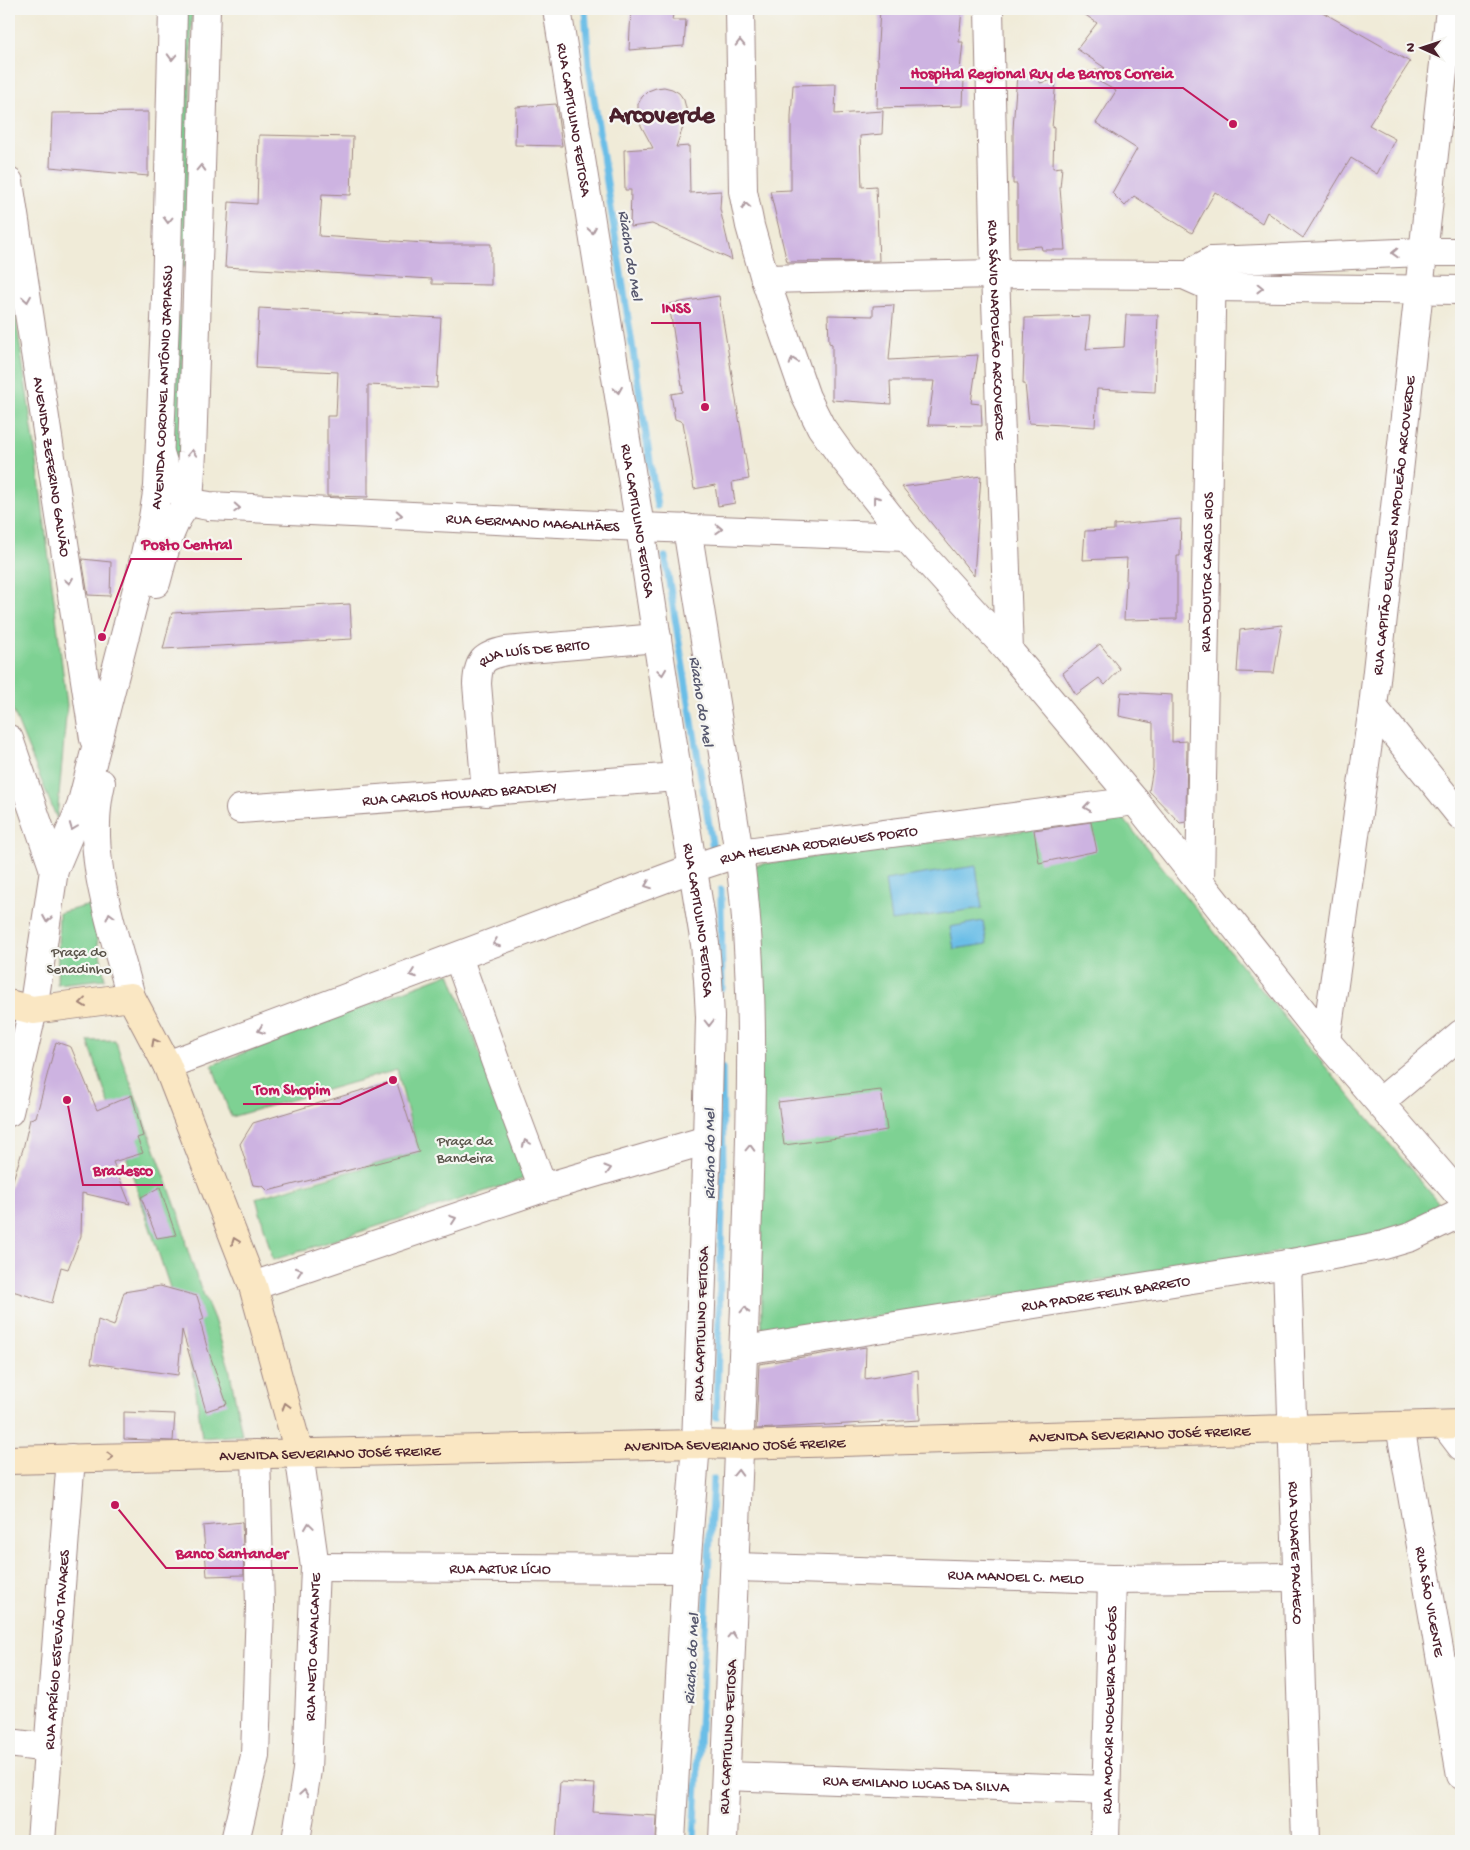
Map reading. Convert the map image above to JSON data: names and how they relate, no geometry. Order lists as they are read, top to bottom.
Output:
{
  "streets": {
    "main road": ["AVENIDA SEVERIANO JOSÉ FREIRE"],
    "street": [
      "RUA CAPITULINO FEITOSA",
      "RUA SÁVIO NAPOLEÃO ARCOVERDE",
      "AVENIDA CORONEL ANTÔNIO JAPIASSU",
      "AVENIDA ZEFERINO GALVÃO",
      "RUA GERMANO MAGALHÃES",
      "RUA CAPITÃO EUCLIDES NAPOLEÃO ARCOVERDE",
      "RUA DOUTOR CARLOS RIOS",
      "RUA LUÍS DE BRITO",
      "RUA CARLOS HOWARD BRADLEY",
      "RUA HELENA RODRIGUES PORTO",
      "RUA PADRE FELIX BARRETO",
      "RUA DUARTE PACHECO",
      "RUA ARTUR LÍCIO",
      "RUA MANOEL C. MELO",
      "RUA SÃO VICENTE",
      "RUA NETO CAVALCANTE",
      "RUA APRÍGIO ESTEVÃO TAVARES",
      "RUA MOACIR NOGUEIRA DE GÓES",
      "RUA EMILANO LUCAS DA SILVA"
    ]
  },
  "crossings": [
    ["RUA CAPITULINO FEITOSA", "RUA GERMANO MAGALHÃES"],
    ["RUA CAPITULINO FEITOSA", "RUA LUÍS DE BRITO"],
    ["RUA CAPITULINO FEITOSA", "RUA CARLOS HOWARD BRADLEY"],
    ["RUA CAPITULINO FEITOSA", "RUA HELENA RODRIGUES PORTO"],
    ["RUA CAPITULINO FEITOSA", "RUA PADRE FELIX BARRETO"],
    ["RUA CAPITULINO FEITOSA", "AVENIDA SEVERIANO JOSÉ FREIRE"],
    ["RUA CAPITULINO FEITOSA", "RUA ARTUR LÍCIO"],
    ["RUA CAPITULINO FEITOSA", "RUA MANOEL C. MELO"],
    ["RUA CAPITULINO FEITOSA", "RUA EMILANO LUCAS DA SILVA"],
    ["AVENIDA CORONEL ANTÔNIO JAPIASSU", "AVENIDA ZEFERINO GALVÃO"],
    ["AVENIDA CORONEL ANTÔNIO JAPIASSU", "RUA GERMANO MAGALHÃES"],
    ["RUA LUÍS DE BRITO", "RUA CARLOS HOWARD BRADLEY"],
    ["RUA PADRE FELIX BARRETO", "RUA DUARTE PACHECO"],
    ["AVENIDA SEVERIANO JOSÉ FREIRE", "RUA DUARTE PACHECO"],
    ["AVENIDA SEVERIANO JOSÉ FREIRE", "RUA SÃO VICENTE"],
    ["AVENIDA SEVERIANO JOSÉ FREIRE", "RUA NETO CAVALCANTE"],
    ["AVENIDA SEVERIANO JOSÉ FREIRE", "RUA APRÍGIO ESTEVÃO TAVARES"],
    ["RUA DUARTE PACHECO", "RUA MANOEL C. MELO"],
    ["RUA ARTUR LÍCIO", "RUA NETO CAVALCANTE"],
    ["RUA MANOEL C. MELO", "RUA MOACIR NOGUEIRA DE GÓES"],
    ["RUA MOACIR NOGUEIRA DE GÓES", "RUA EMILANO LUCAS DA SILVA"]
  ],
  "one_way": ["RUA GERMANO MAGALHÃES", "RUA HELENA RODRIGUES PORTO"],
  "districts": ["Arcoverde"],
  "water": ["Riacho do Mel"],
  "parks": ["Praça do Senadinho", "Praça da Bandeira"],
  "places": [
    "Hospital Regional Ruy de Barros Correia",
    "INSS",
    "Posto Central",
    "Tom Shopim",
    "Bradesco",
    "Banco Santander"
  ],
  "north": "left"
}
